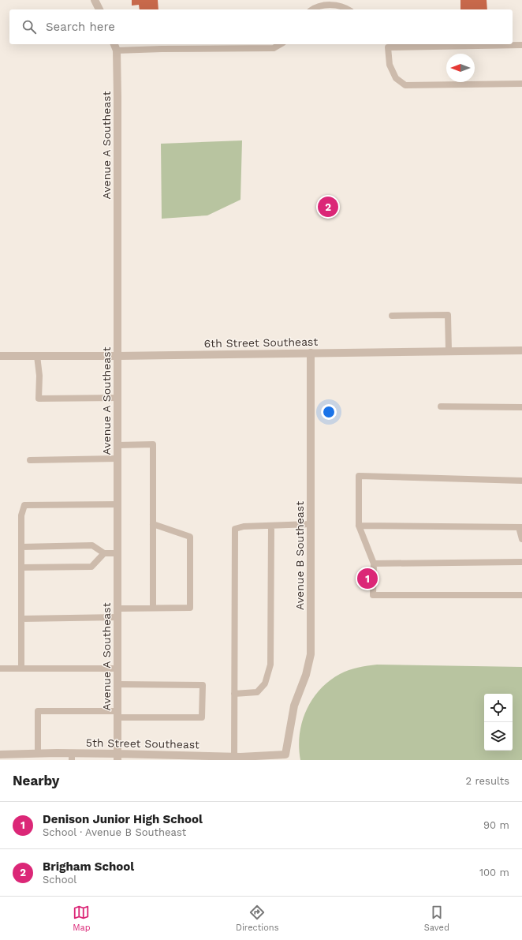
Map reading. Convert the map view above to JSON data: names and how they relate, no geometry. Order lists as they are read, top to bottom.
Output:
{
  "streets": {
    "street": [
      "Avenue A Southeast",
      "6th Street Southeast",
      "Avenue B Southeast",
      "5th Street Southeast"
    ]
  },
  "crossings": [
    ["Avenue A Southeast", "6th Street Southeast"],
    ["Avenue A Southeast", "5th Street Southeast"],
    ["6th Street Southeast", "Avenue B Southeast"],
    ["Avenue B Southeast", "5th Street Southeast"]
  ],
  "north": "left",
  "page": {
    "search": "Search here",
    "pins": ["2", "1"],
    "heading": ["Nearby", "2 results"],
    "list": [
      {
        "mark": "1",
        "name": "Denison Junior High School",
        "note": "School · Avenue B Southeast",
        "value": "90 m"
      },
      {
        "mark": "2",
        "name": "Brigham School",
        "note": "School",
        "value": "100 m"
      }
    ],
    "nav": ["Map", "Directions", "Saved"]
  }
}
